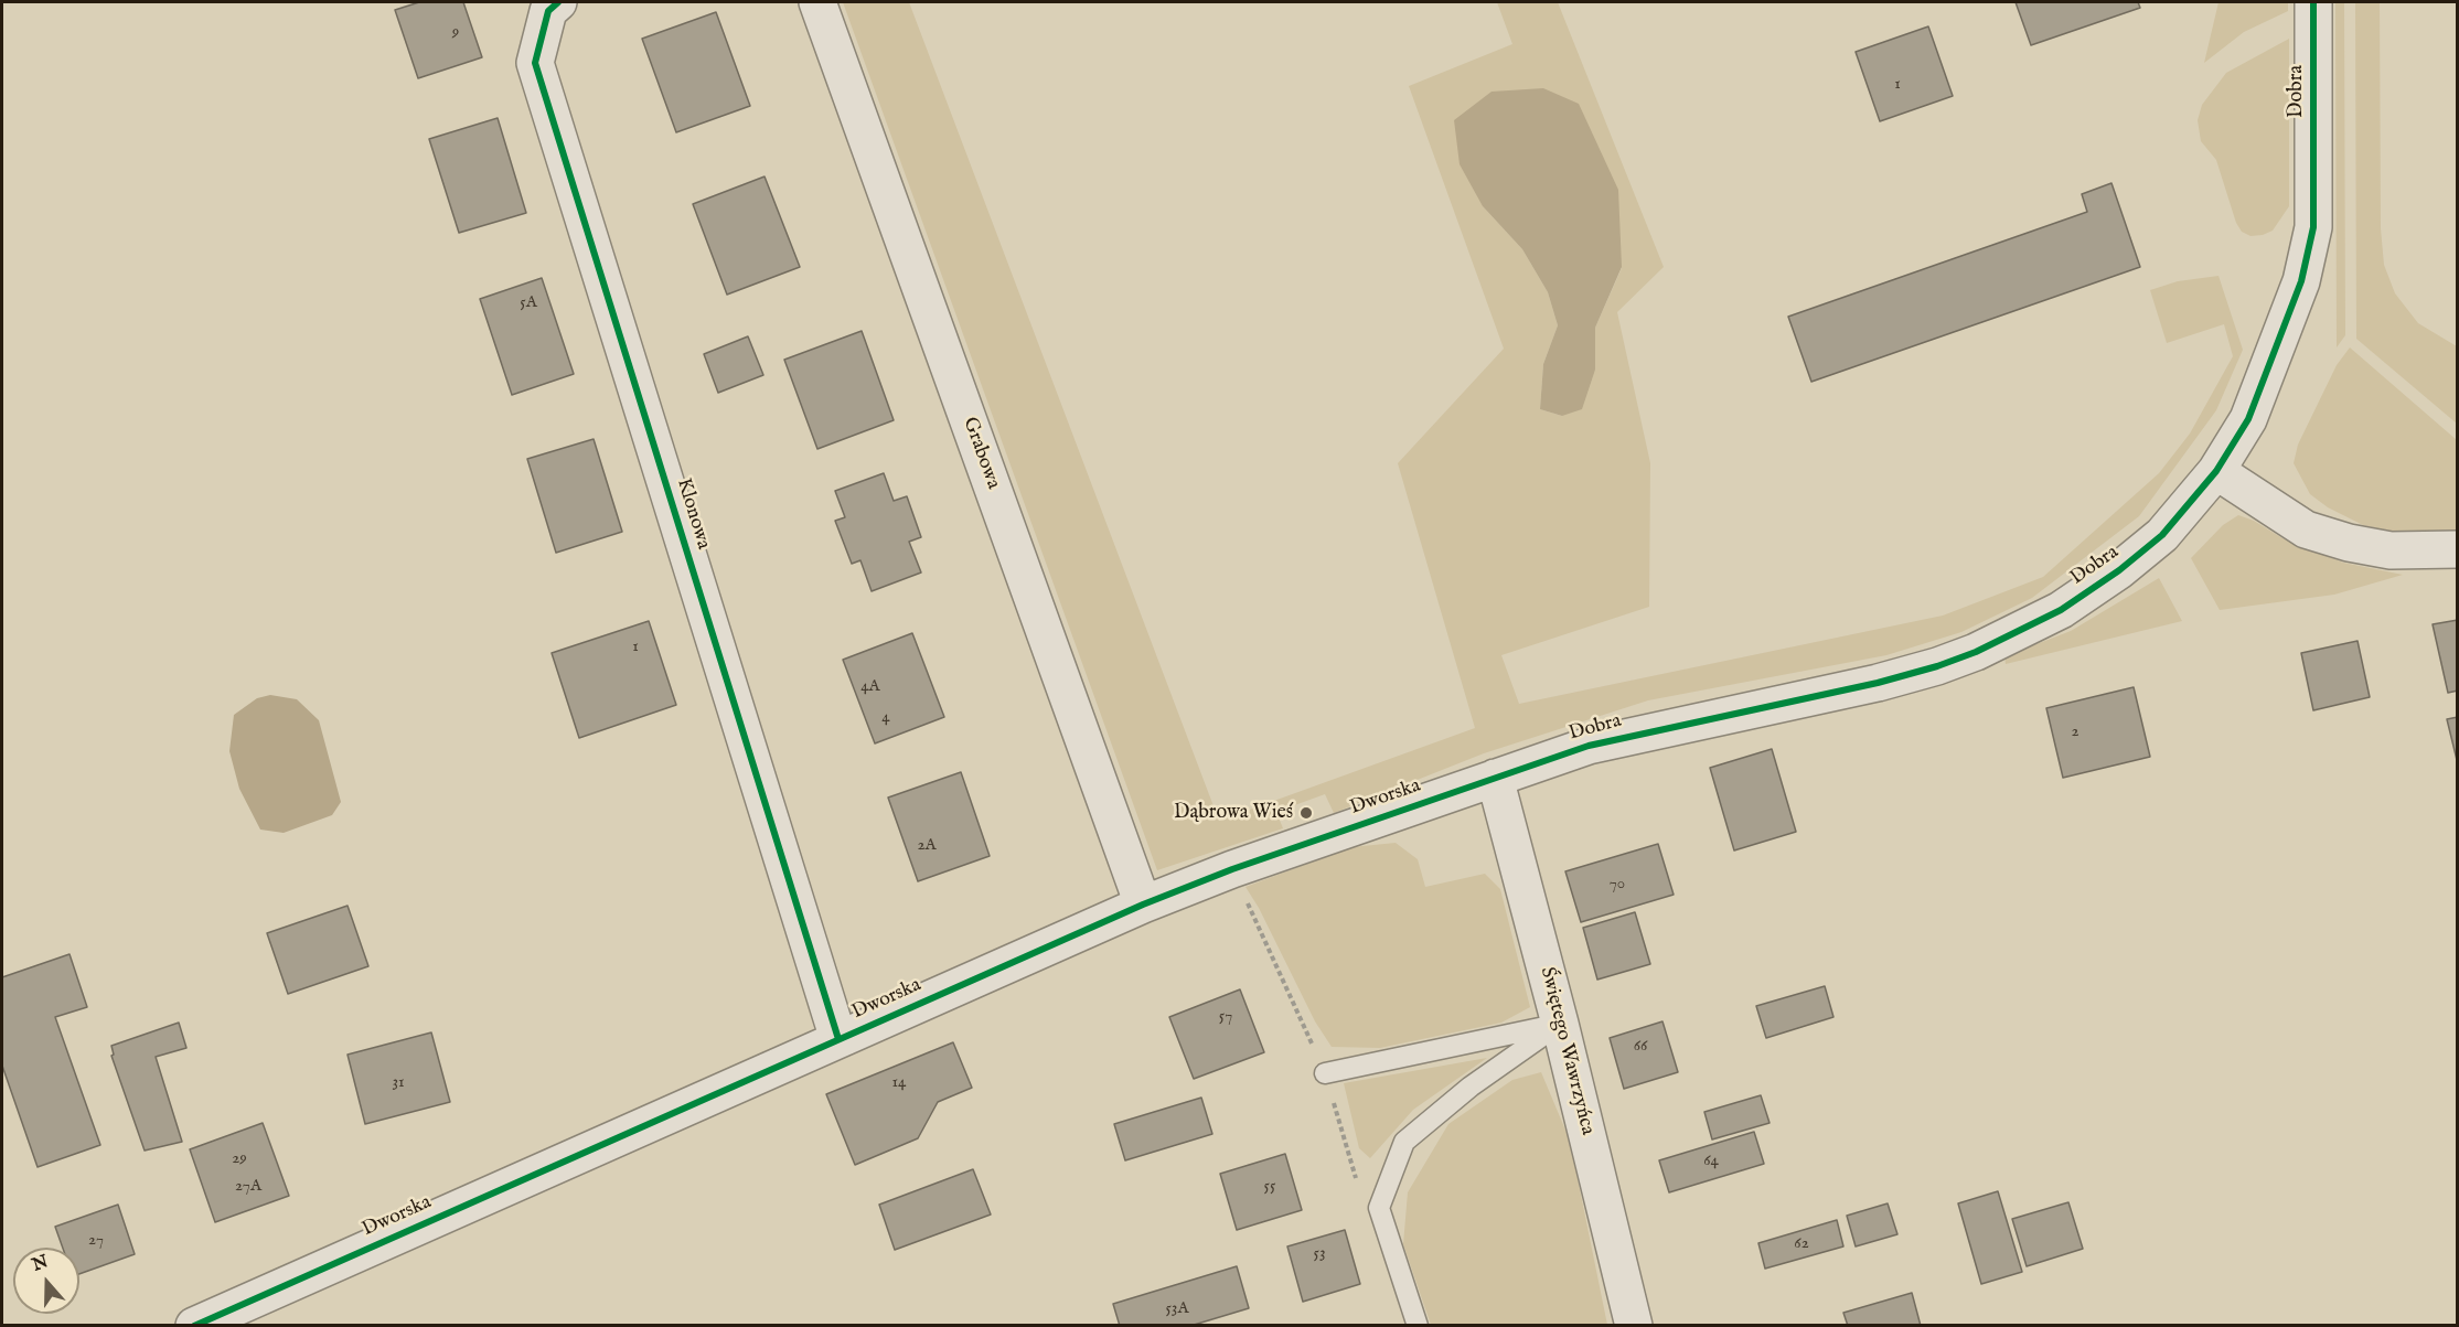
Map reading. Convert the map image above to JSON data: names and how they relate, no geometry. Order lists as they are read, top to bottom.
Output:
{
  "streets": {
    "street": [
      "Dobra",
      "Grabowa",
      "Klonowa",
      "Dworska",
      "Świętego Wawrzyńca"
    ]
  },
  "crossings": [
    ["Dobra", "Dworska"],
    ["Dobra", "Świętego Wawrzyńca"],
    ["Grabowa", "Dworska"],
    ["Klonowa", "Dworska"],
    ["Dworska", "Świętego Wawrzyńca"]
  ],
  "places": ["Dąbrowa Wieś"],
  "house_numbers": [
    "9",
    "1",
    "5A",
    "1",
    "4A",
    "4",
    "2",
    "2A",
    "70",
    "57",
    "66",
    "31",
    "14",
    "29",
    "64",
    "27A",
    "55",
    "27",
    "62",
    "53",
    "53A"
  ],
  "north": "top"
}
